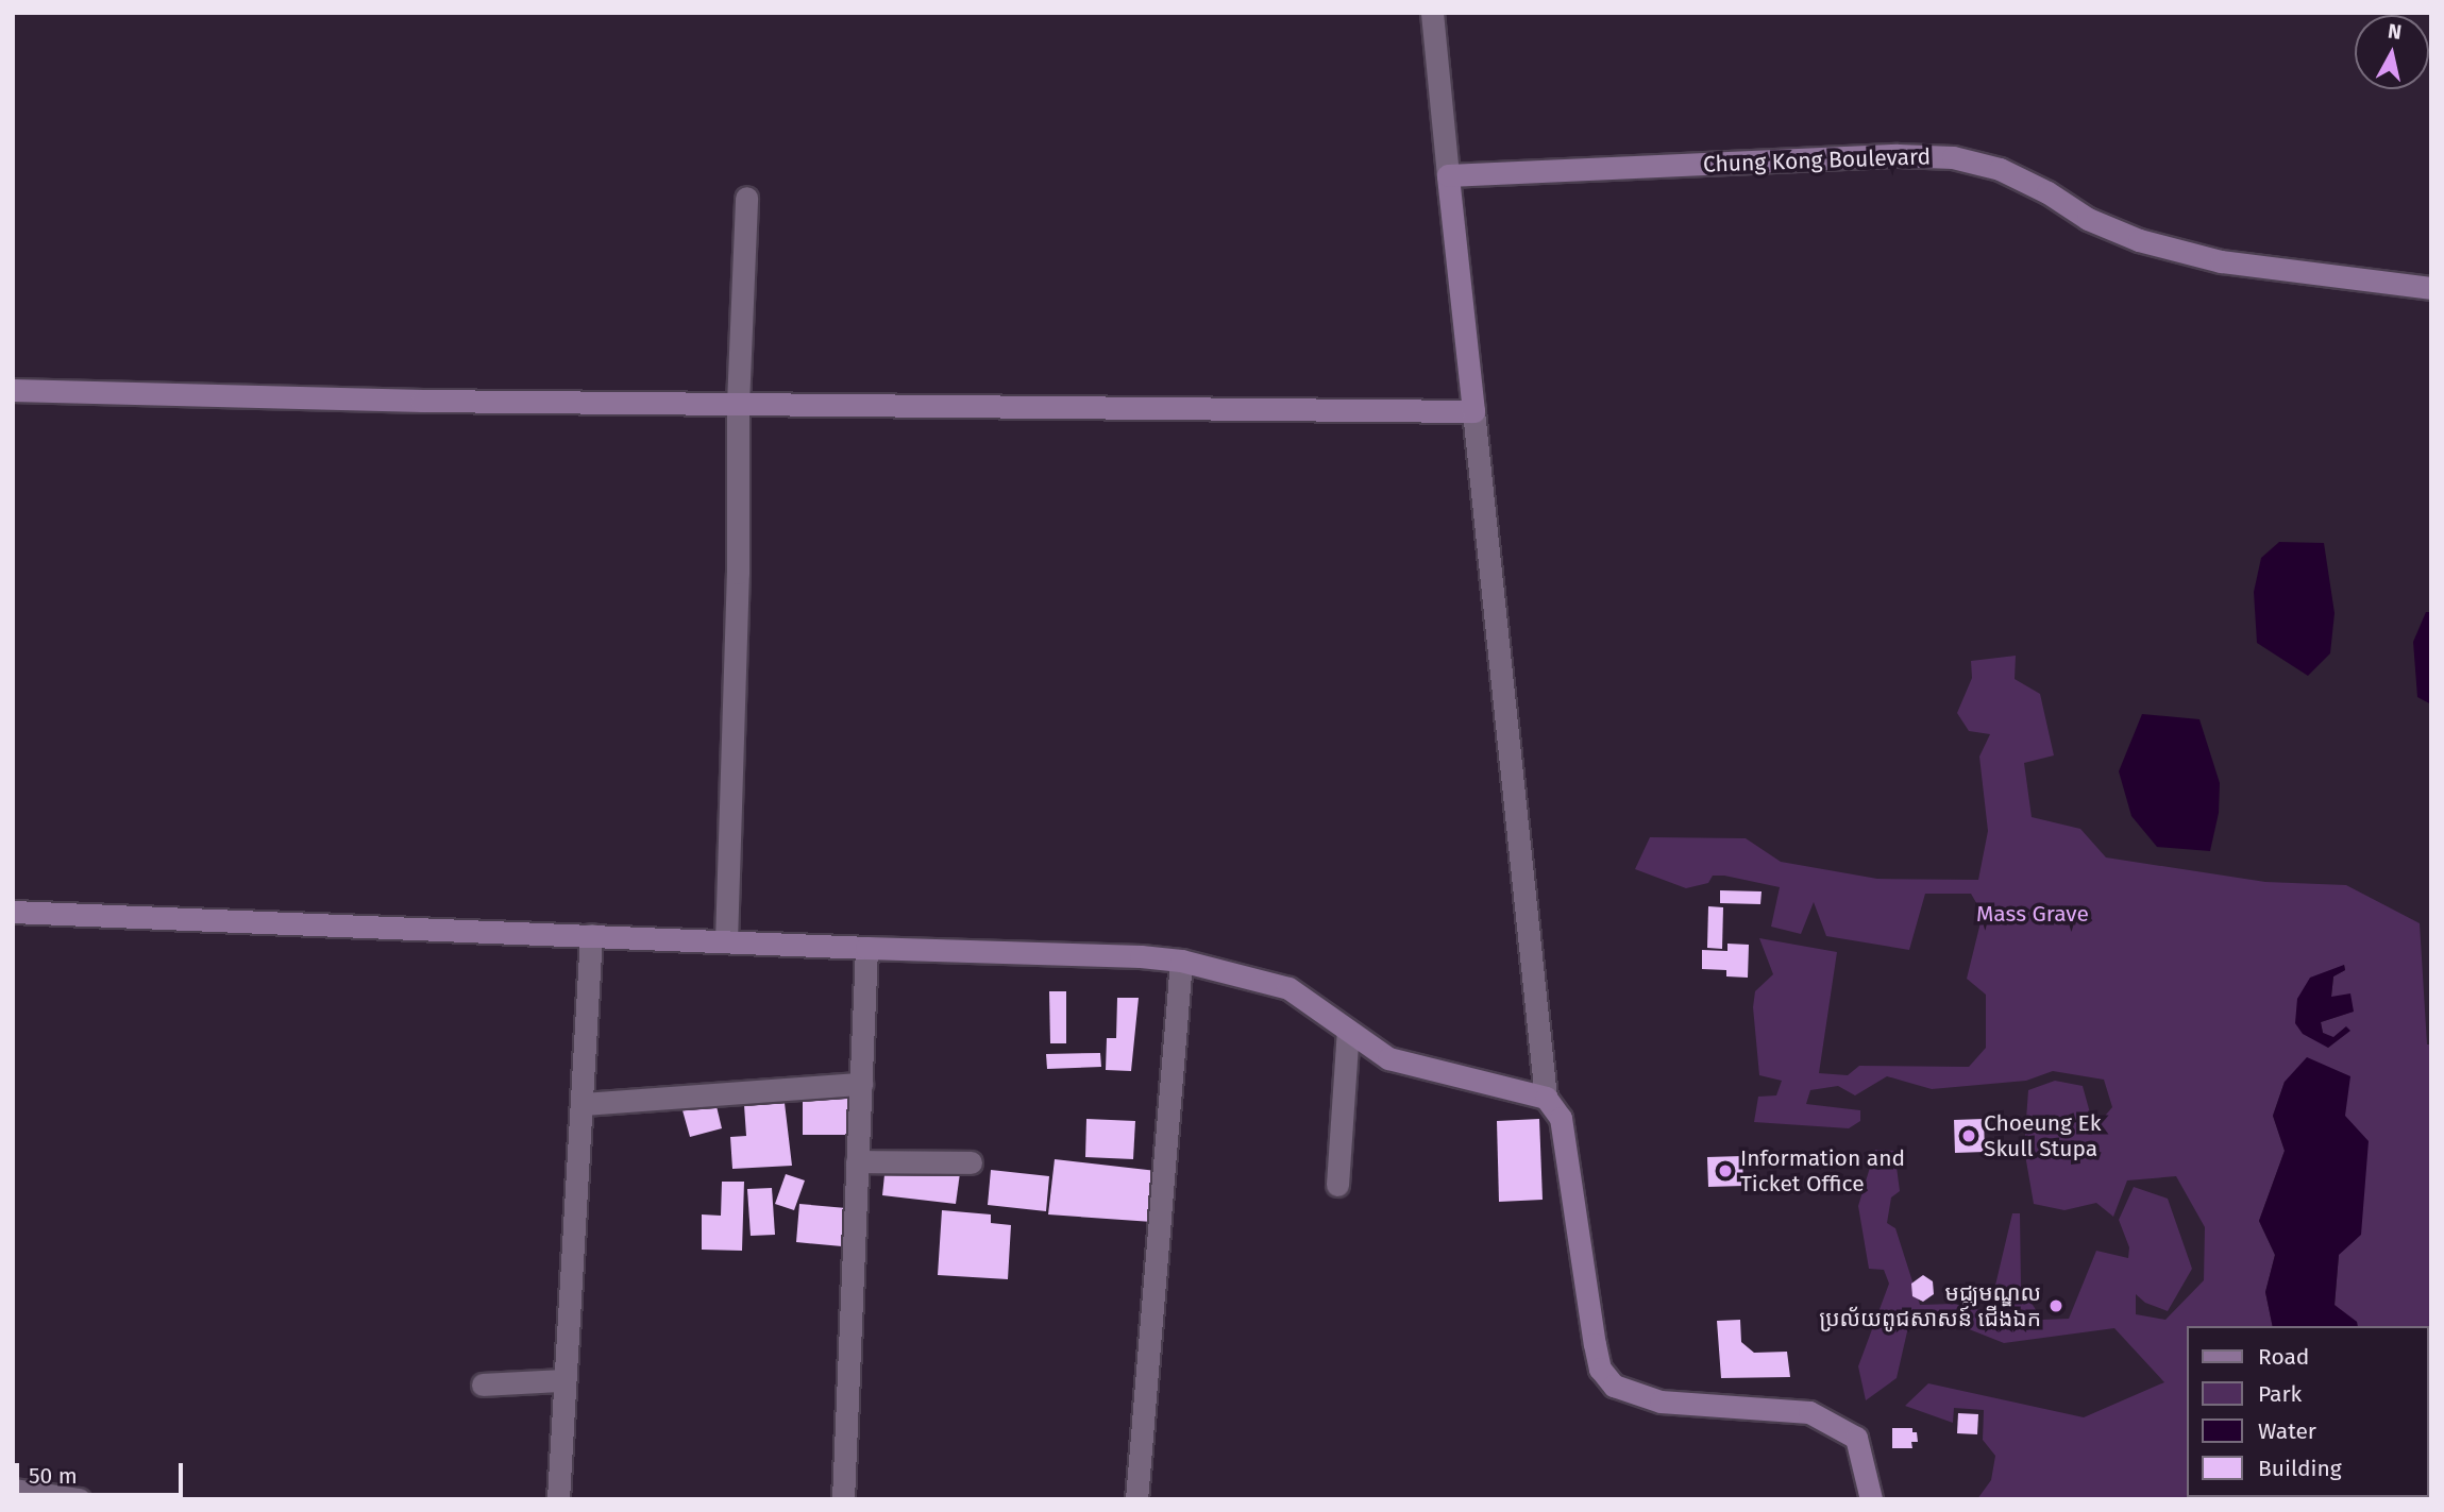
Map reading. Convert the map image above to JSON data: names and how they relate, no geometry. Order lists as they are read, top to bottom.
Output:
{
  "streets": {
    "main road": ["Chung Kong Boulevard"]
  },
  "parks": ["Mass Grave"],
  "places": ["Choeung Ek Skull Stupa", "Information and Ticket Office", "មជ្ឈមណ្ឌល ប្រល័យពូជសាសន៍ ជើងឯក"],
  "legend": [
    "Road",
    "Park",
    "Water",
    "Building"
  ],
  "scale_bar": "50 m",
  "north": "top"
}
